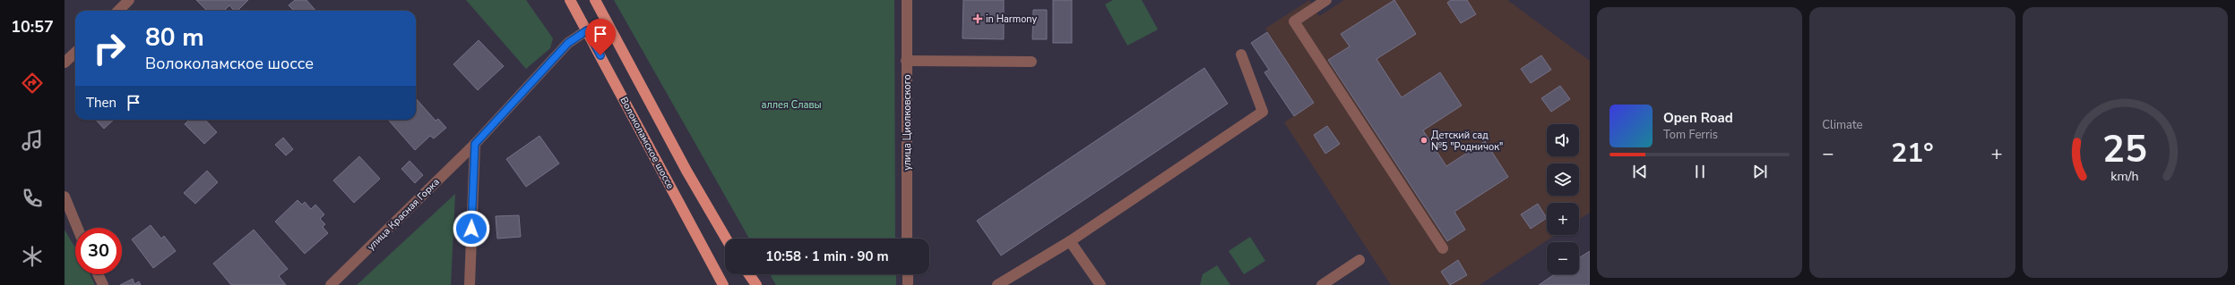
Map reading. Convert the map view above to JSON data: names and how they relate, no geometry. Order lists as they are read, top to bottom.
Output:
{
  "streets": {
    "main road": ["Волоколамское шоссе"],
    "street": ["улица Циолковского", "улица Красная Горка"]
  },
  "crossings": [
    ["Волоколамское шоссе", "улица Красная Горка"]
  ],
  "parks": ["аллея Славы"],
  "places": {
    "health": ["in Harmony"],
    "other": ["Детский сад №5 \"Родничок\""]
  },
  "page": {
    "tabs": "10:57",
    "tile": "Climate",
    "turn": ["80 m", "Волоколамское шоссе"],
    "then": "Then",
    "song": ["Open Road", "Tom Ferris"],
    "map_buttons": ["+", "−"],
    "heat": ["−", "21°", "+"],
    "limit": "30",
    "trip": "10:58 · 1 min · 90 m",
    "gauge": ["25", "km/h"]
  }
}
